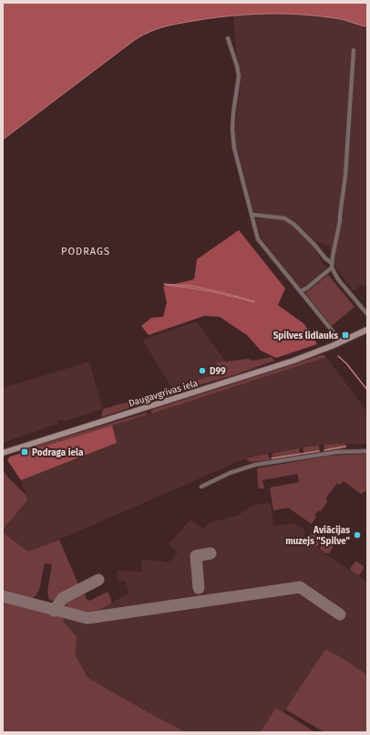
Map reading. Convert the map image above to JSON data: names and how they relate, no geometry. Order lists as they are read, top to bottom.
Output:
{
  "streets": {
    "main road": ["Daugavgrīvas iela"]
  },
  "districts": ["PODRAGS"],
  "places": {
    "transit": ["Spilves lidlauks", "Podraga iela"],
    "other": ["D99", "Aviācijas muzejs \"Spilve\""]
  }
}
